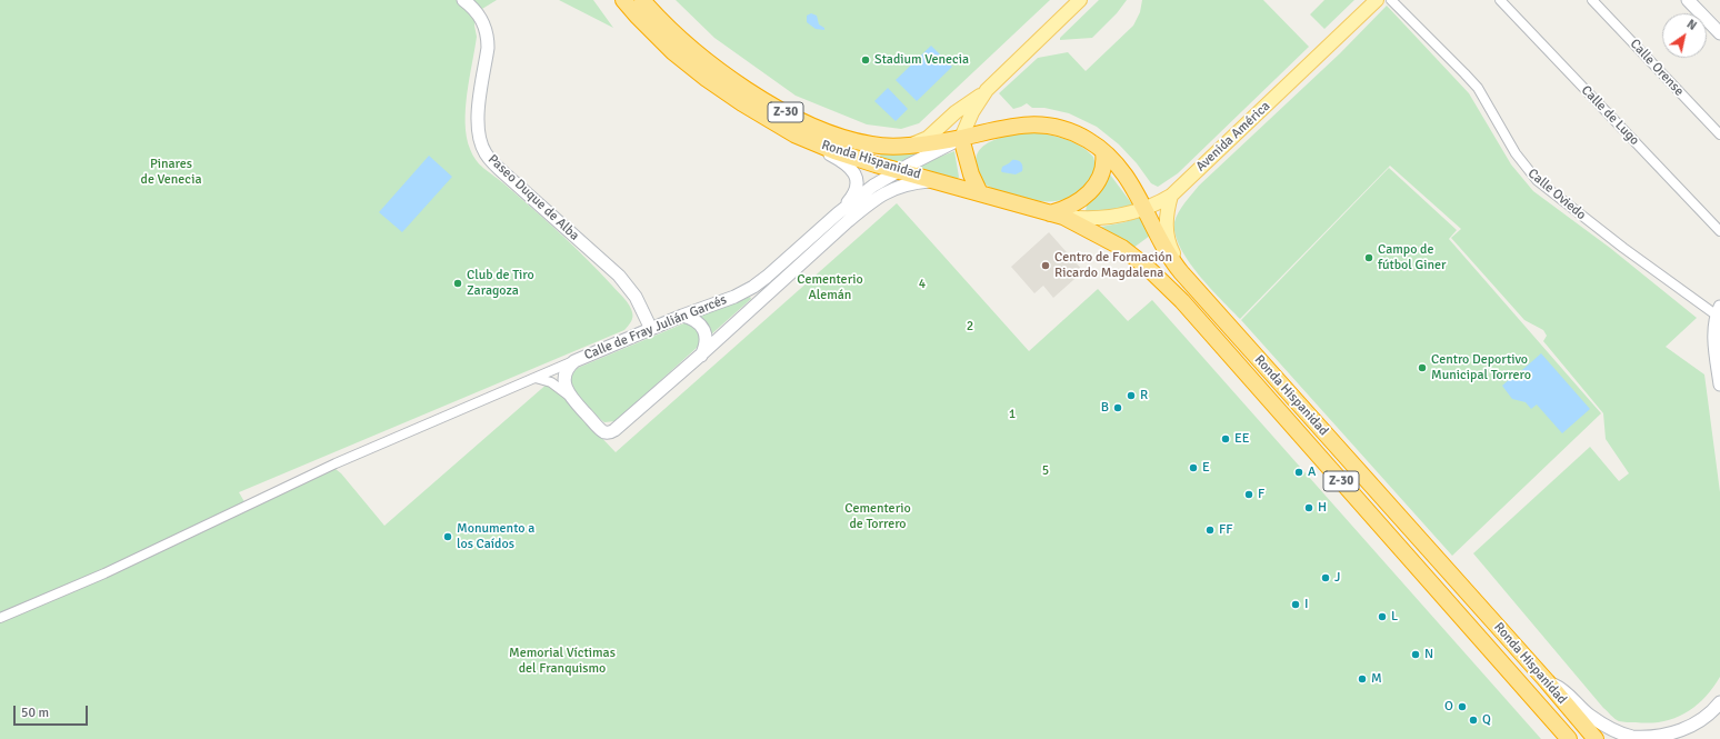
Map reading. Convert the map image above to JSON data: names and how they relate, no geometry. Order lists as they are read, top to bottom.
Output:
{
  "streets": {
    "highway": ["Z-30", "Ronda Hispanidad"],
    "main road": ["Avenida América"],
    "street": [
      "Calle Orense",
      "Calle de Lugo",
      "Calle Oviedo",
      "Paseo Duque de Alba",
      "Calle de Fray Julián Garcés"
    ]
  },
  "crossings": [
    ["Avenida América", "Ronda Hispanidad"],
    ["Ronda Hispanidad", "Calle de Fray Julián Garcés"],
    ["Paseo Duque de Alba", "Calle de Fray Julián Garcés"]
  ],
  "parks": [
    "Pinares de Venecia",
    "Cementerio Alemán",
    "4",
    "2",
    "1",
    "5",
    "Cementerio de Torrero",
    "Memorial Víctimas del Franquismo"
  ],
  "places": [
    "Stadium Venecia",
    "Campo de fútbol Giner",
    "Centro de Formación Ricardo Magdalena",
    "Club de Tiro Zaragoza",
    "Centro Deportivo Municipal Torrero",
    "R",
    "B",
    "EE",
    "E",
    "A",
    "F",
    "H",
    "FF",
    "Monumento a los Caídos",
    "J",
    "I",
    "L",
    "N",
    "M",
    "O",
    "Q"
  ],
  "scale_bar": "50 m",
  "north": "top right"
}
